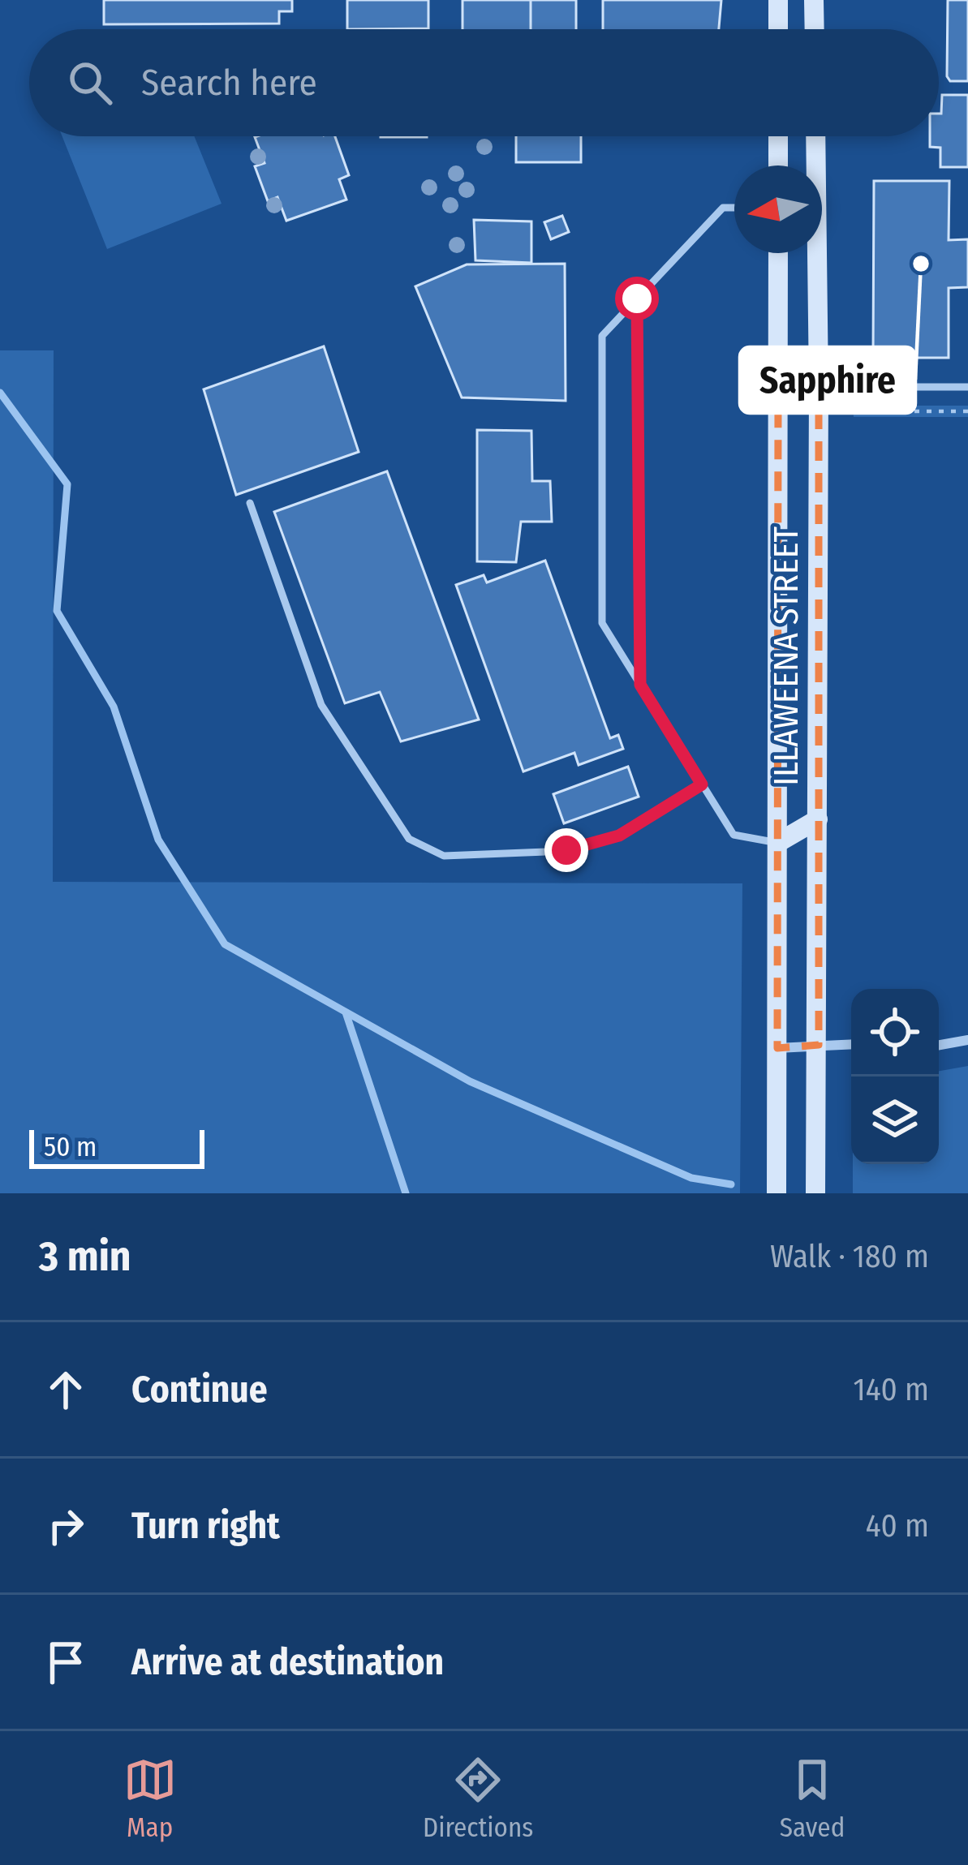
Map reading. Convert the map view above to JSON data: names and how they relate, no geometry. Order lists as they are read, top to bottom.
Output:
{
  "streets": {
    "main road": ["ILLAWEENA STREET"]
  },
  "places": ["Sapphire"],
  "scale_bar": "50 m",
  "north": "left",
  "page": {
    "search": "Search here",
    "scale": "50 m",
    "heading": ["3 min", "Walk · 180 m"],
    "list": [
      ["Continue", "140 m"],
      ["Turn right", "40 m"],
      "Arrive at destination"
    ],
    "nav": ["Map", "Directions", "Saved"]
  }
}
